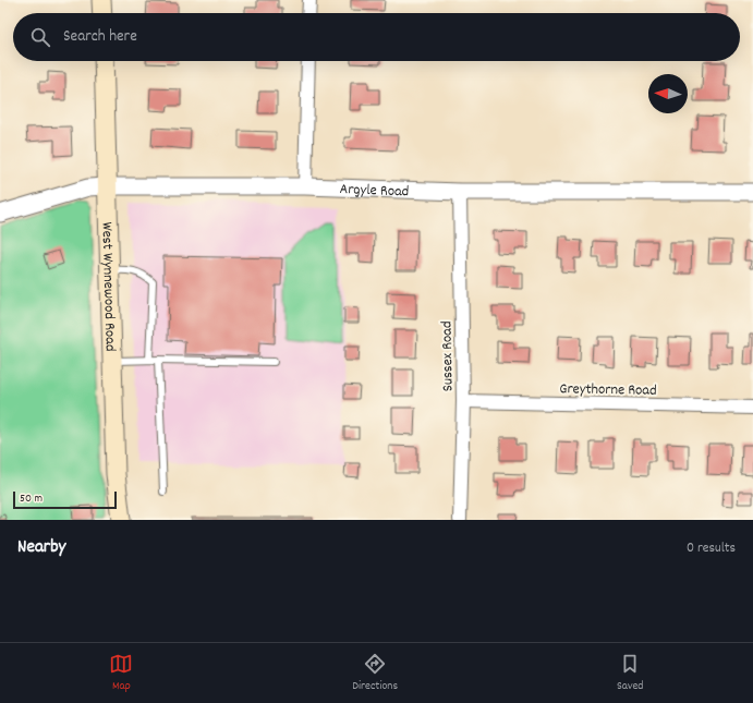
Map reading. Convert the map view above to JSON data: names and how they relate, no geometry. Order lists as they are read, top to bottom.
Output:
{
  "streets": {
    "main road": ["West Wynnewood Road"],
    "street": ["Argyle Road", "Sussex Road", "Greythorne Road"]
  },
  "crossings": [
    ["Argyle Road", "West Wynnewood Road"],
    ["Argyle Road", "Sussex Road"],
    ["Sussex Road", "Greythorne Road"]
  ],
  "scale_bar": "50 m",
  "north": "left",
  "page": {
    "search": "Search here",
    "scale": "50 m",
    "heading": ["Nearby", "0 results"],
    "nav": ["Map", "Directions", "Saved"]
  }
}
